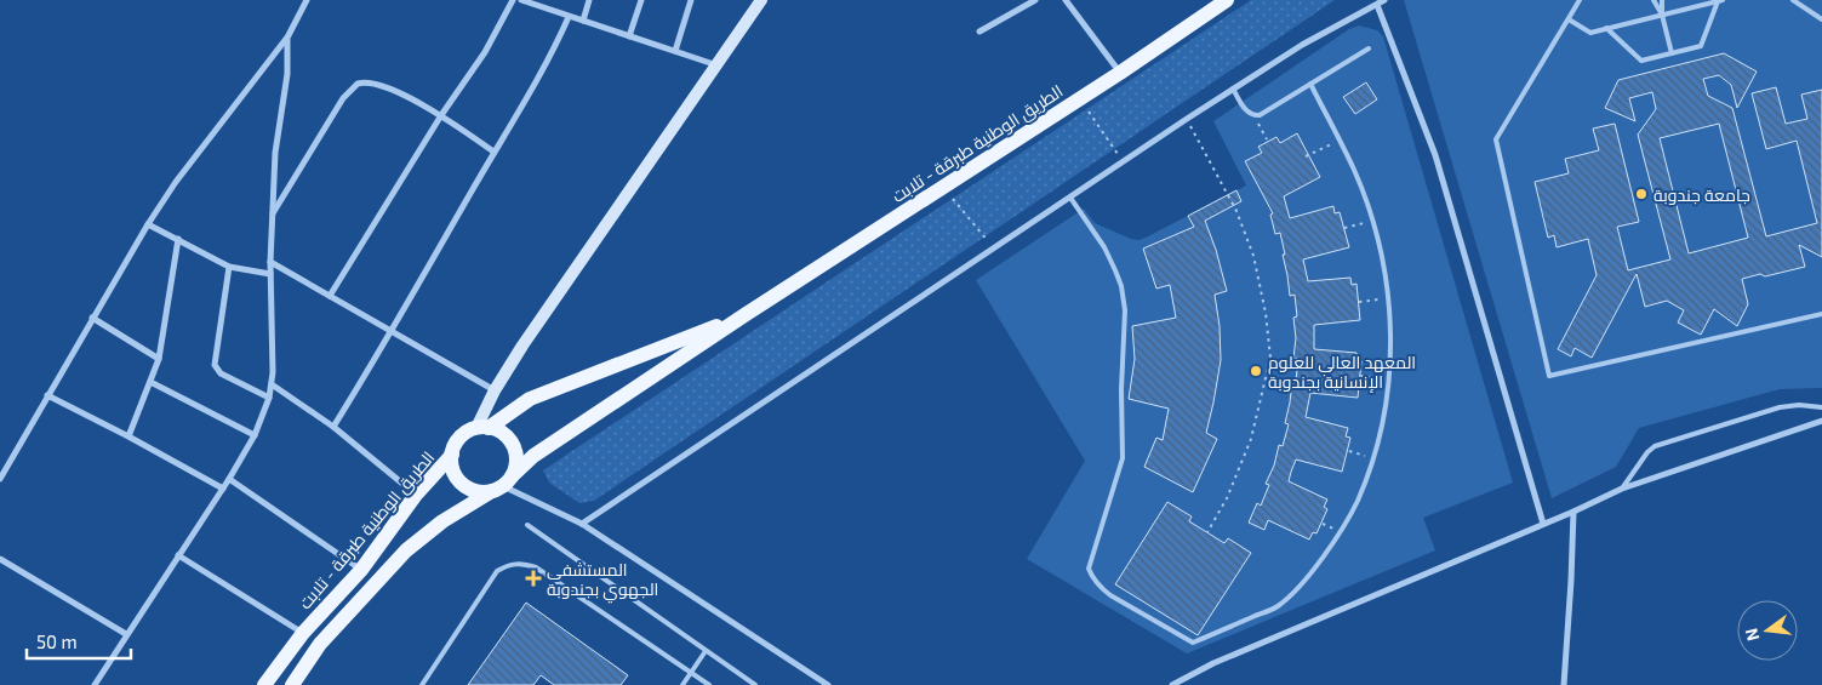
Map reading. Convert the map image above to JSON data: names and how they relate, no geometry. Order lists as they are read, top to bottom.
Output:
{
  "streets": {
    "main road": ["الطريق الوطنية طبرقة - تلابت"]
  },
  "places": {
    "other": ["جامعة جندوبة", "المعهد العالي للعلوم الإنسانية بجندوبة"],
    "health": ["المستشفى الجهوي بجندوبة"]
  },
  "scale_bar": "50 m",
  "north": "left"
}
